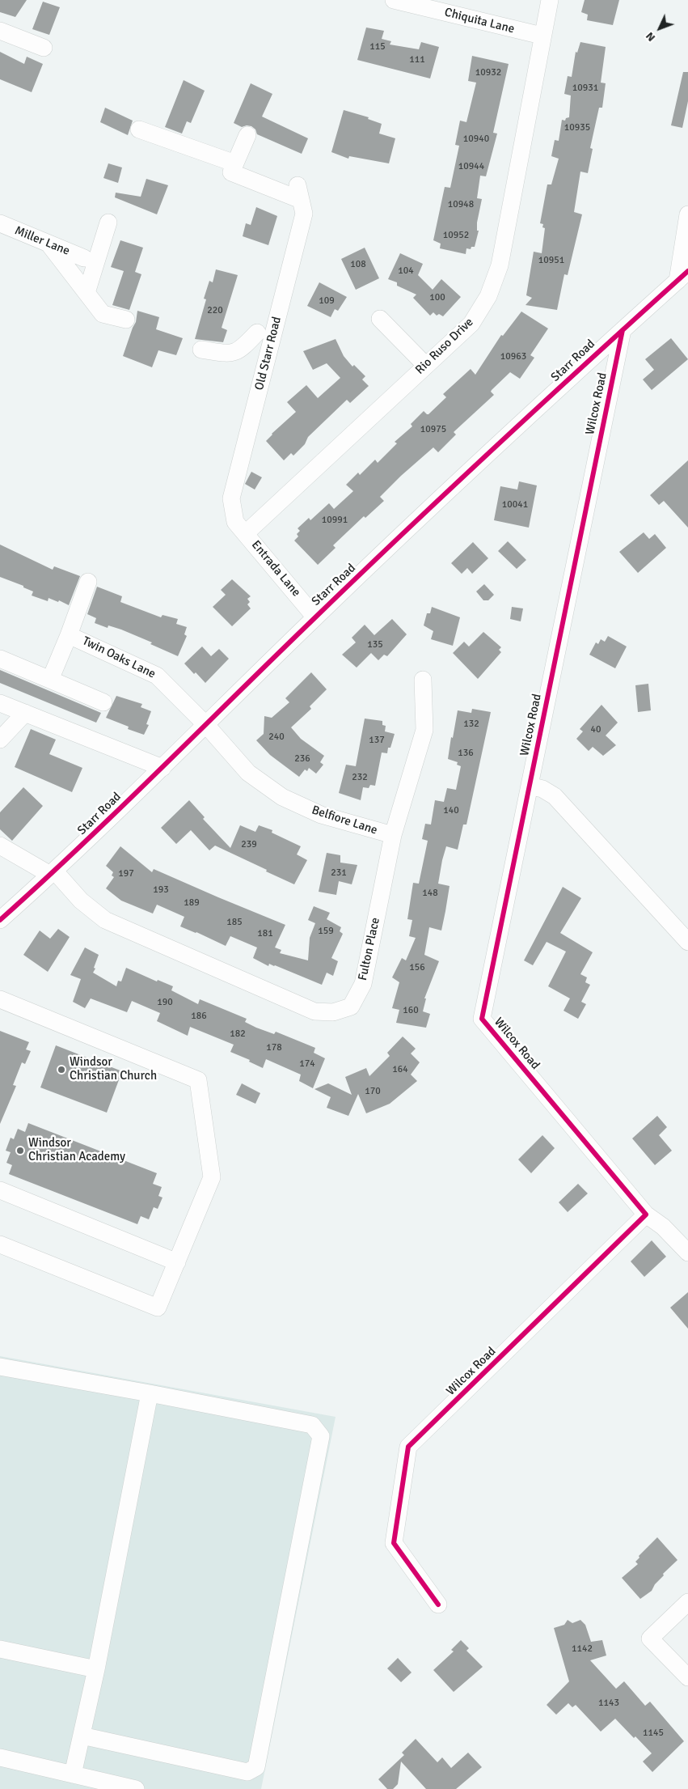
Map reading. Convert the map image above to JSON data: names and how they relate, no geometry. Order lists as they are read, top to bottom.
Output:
{
  "streets": {
    "street": [
      "Chiquita Lane",
      "Miller Lane",
      "Rio Ruso Drive",
      "Old Starr Road",
      "Starr Road",
      "Wilcox Road",
      "Entrada Lane",
      "Twin Oaks Lane",
      "Belfiore Lane",
      "Fulton Place"
    ]
  },
  "crossings": [
    ["Chiquita Lane", "Rio Ruso Drive"],
    ["Rio Ruso Drive", "Old Starr Road"],
    ["Rio Ruso Drive", "Entrada Lane"],
    ["Old Starr Road", "Entrada Lane"],
    ["Starr Road", "Wilcox Road"],
    ["Starr Road", "Entrada Lane"],
    ["Starr Road", "Twin Oaks Lane"],
    ["Starr Road", "Belfiore Lane"],
    ["Starr Road", "Fulton Place"],
    ["Twin Oaks Lane", "Belfiore Lane"],
    ["Belfiore Lane", "Fulton Place"]
  ],
  "places": ["Windsor Christian Church", "Windsor Christian Academy"],
  "house_numbers": [
    "115",
    "111",
    "10932",
    "10931",
    "10935",
    "10940",
    "10944",
    "10948",
    "10952",
    "10951",
    "108",
    "104",
    "100",
    "109",
    "220",
    "10963",
    "10975",
    "10041",
    "10991",
    "135",
    "132",
    "40",
    "240",
    "137",
    "136",
    "236",
    "232",
    "140",
    "239",
    "231",
    "197",
    "193",
    "148",
    "189",
    "185",
    "159",
    "181",
    "156",
    "190",
    "160",
    "186",
    "182",
    "178",
    "174",
    "164",
    "170",
    "1142",
    "1143",
    "1145"
  ],
  "north": "bottom left"
}
